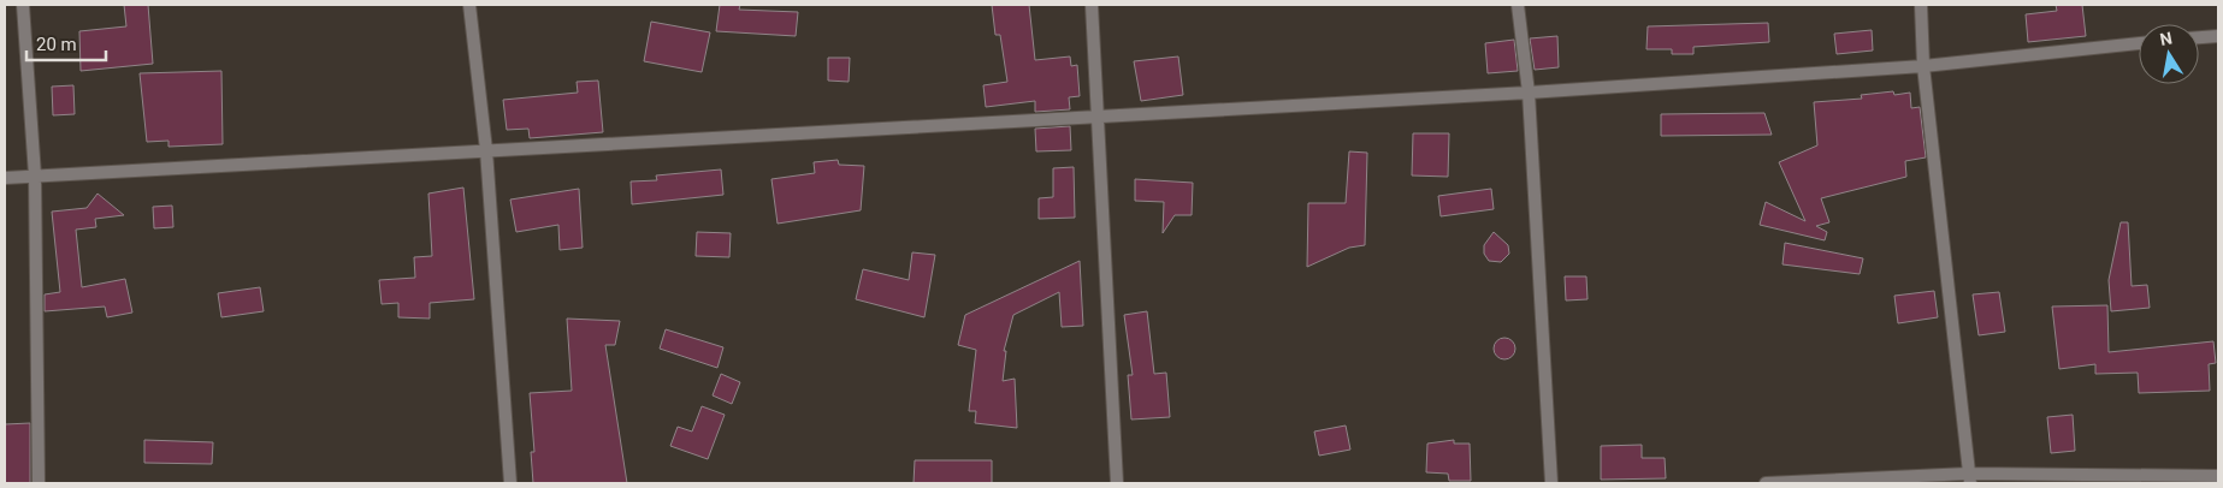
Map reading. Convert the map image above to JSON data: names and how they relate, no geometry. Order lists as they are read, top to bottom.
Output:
{
  "scale_bar": "20 m",
  "north": "top"
}
